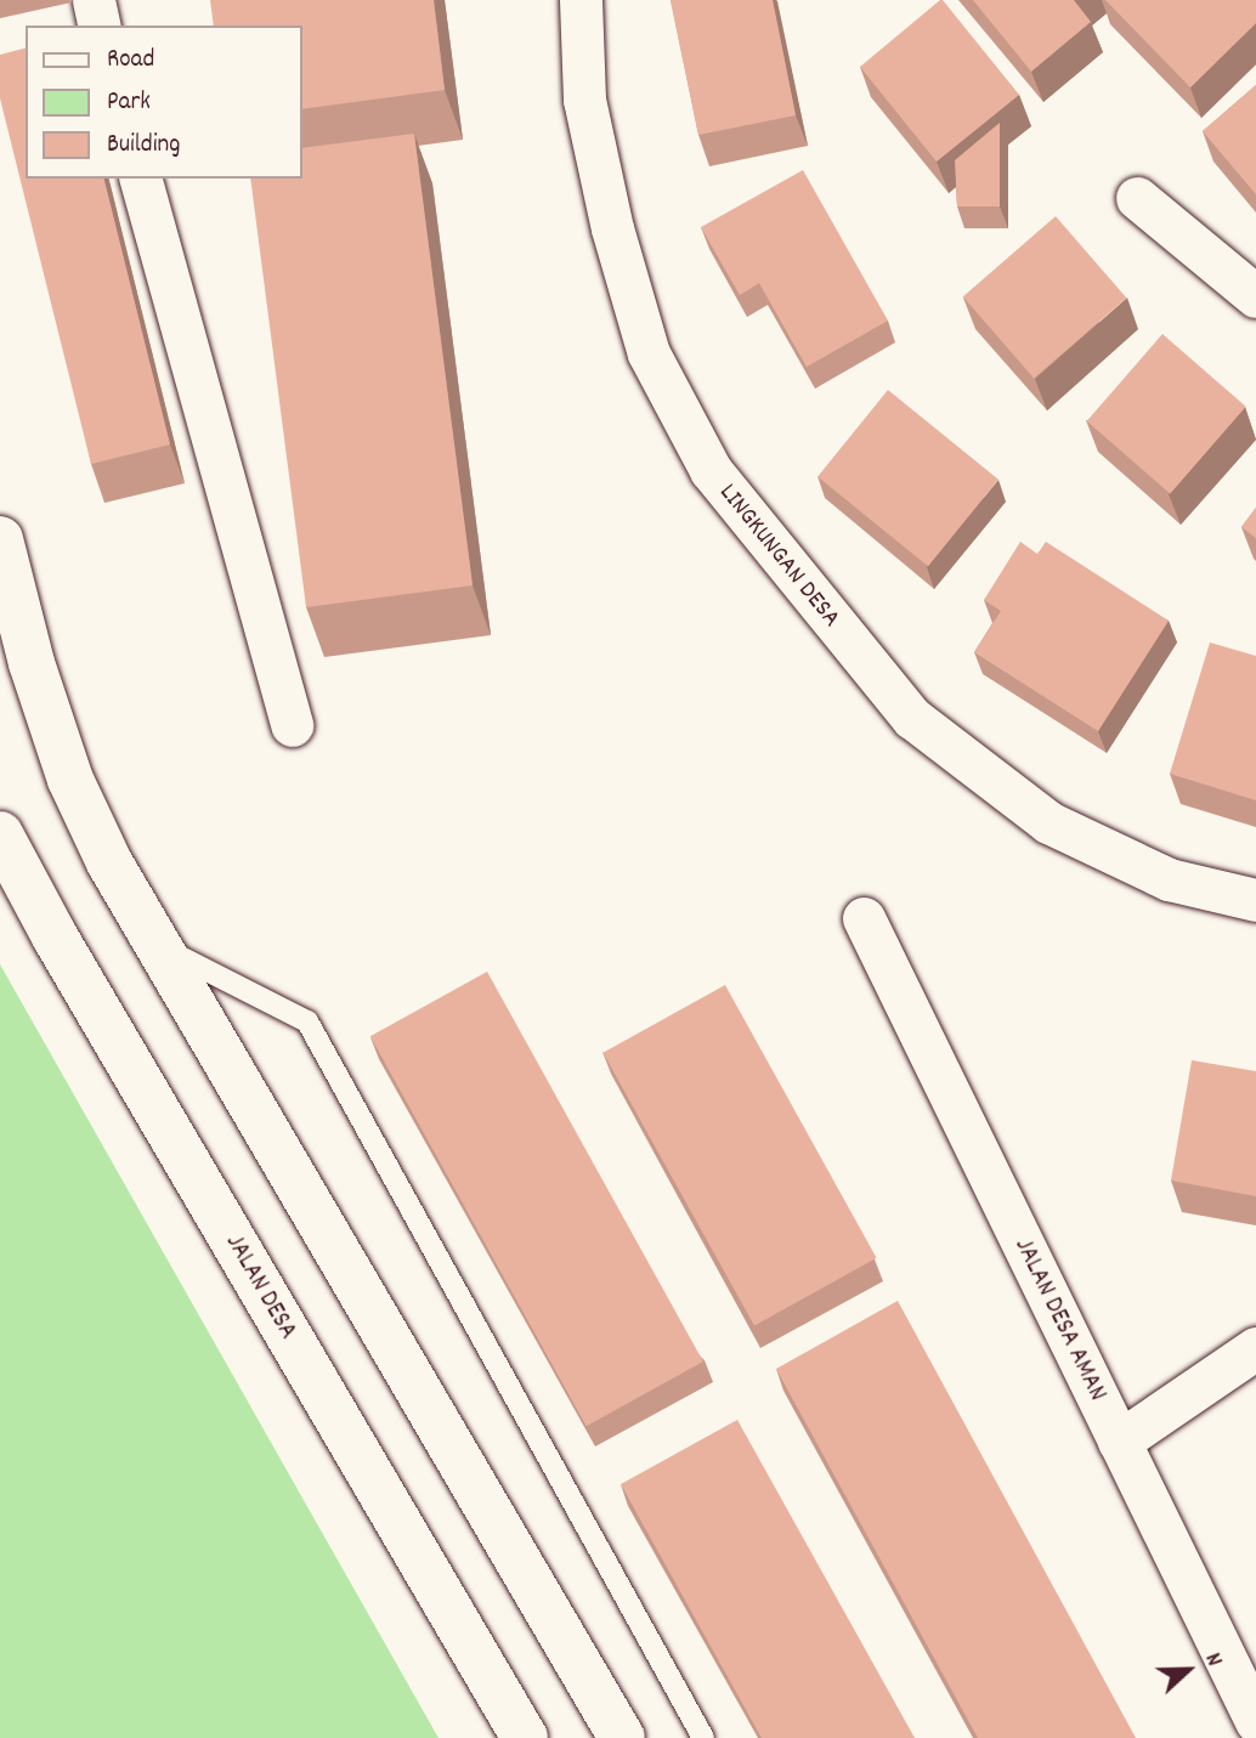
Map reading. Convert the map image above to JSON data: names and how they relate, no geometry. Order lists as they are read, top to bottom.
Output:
{
  "streets": {
    "main road": ["JALAN DESA"],
    "street": ["LINGKUNGAN DESA", "JALAN DESA AMAN"]
  },
  "legend": ["Road", "Park", "Building"],
  "north": "right"
}
